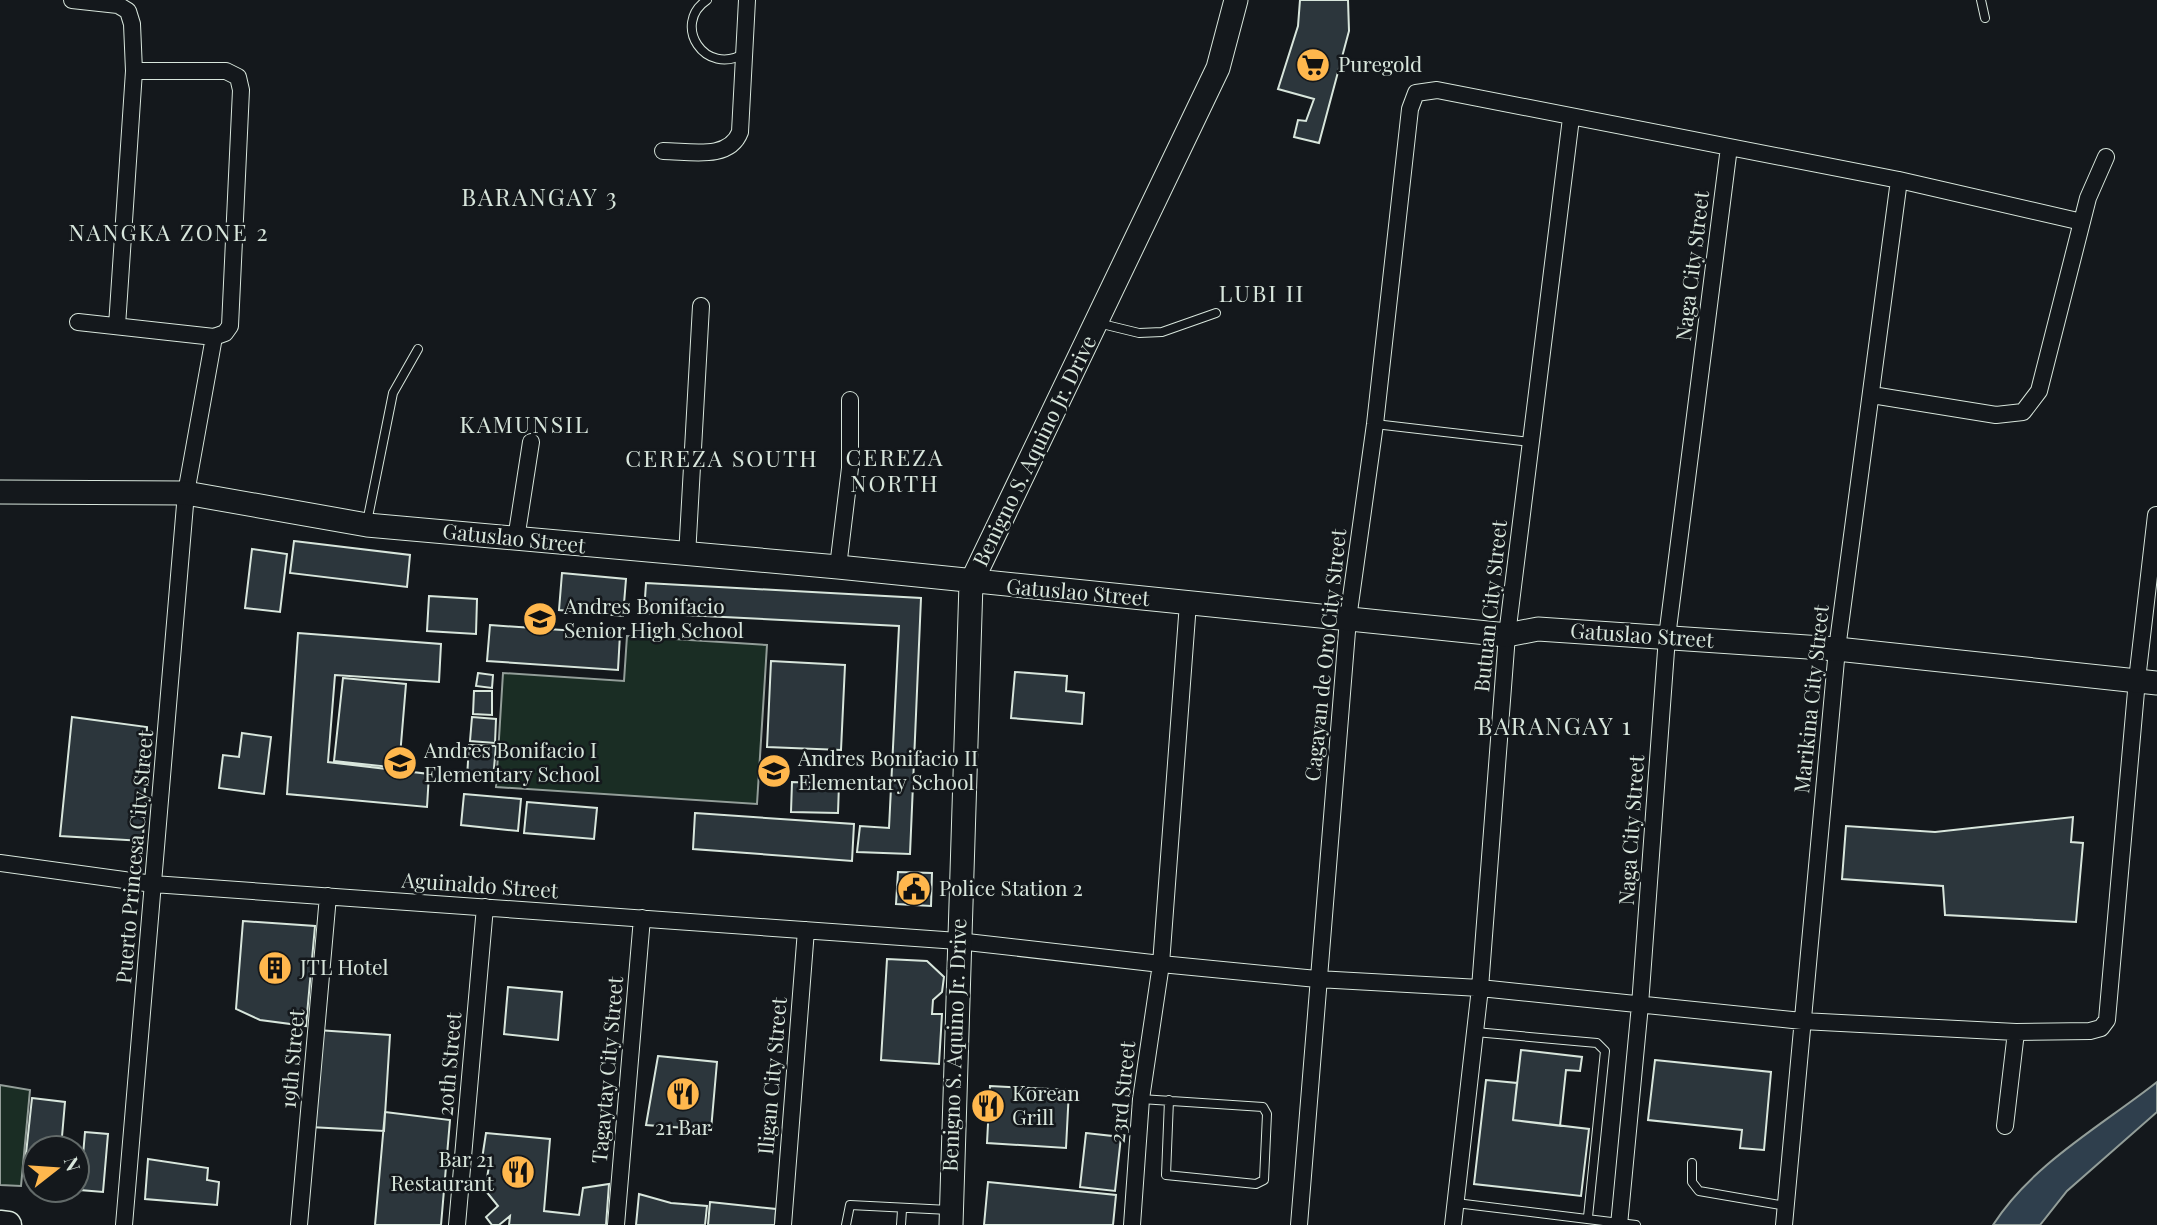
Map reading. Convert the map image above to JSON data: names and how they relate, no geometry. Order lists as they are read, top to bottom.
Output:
{
  "streets": {
    "street": [
      "Naga City Street",
      "Benigno S. Aquino Jr. Drive",
      "Gatuslao Street",
      "Butuan City Street",
      "Cagayan de Oro City Street",
      "Marikina City Street",
      "Puerto Princesa City Street",
      "Aguinaldo Street",
      "19th Street",
      "20th Street",
      "Tagaytay City Street",
      "Iligan City Street",
      "23rd Street"
    ]
  },
  "crossings": [
    ["Naga City Street", "Gatuslao Street"],
    ["Naga City Street", "Aguinaldo Street"],
    ["Benigno S. Aquino Jr. Drive", "Gatuslao Street"],
    ["Benigno S. Aquino Jr. Drive", "Aguinaldo Street"],
    ["Gatuslao Street", "Butuan City Street"],
    ["Gatuslao Street", "Cagayan de Oro City Street"],
    ["Gatuslao Street", "Marikina City Street"],
    ["Gatuslao Street", "Puerto Princesa City Street"],
    ["Gatuslao Street", "Aguinaldo Street"],
    ["Gatuslao Street", "23rd Street"],
    ["Butuan City Street", "Cagayan de Oro City Street"],
    ["Butuan City Street", "Aguinaldo Street"],
    ["Cagayan de Oro City Street", "Aguinaldo Street"],
    ["Marikina City Street", "Aguinaldo Street"],
    ["Puerto Princesa City Street", "Aguinaldo Street"],
    ["Aguinaldo Street", "19th Street"],
    ["Aguinaldo Street", "20th Street"],
    ["Aguinaldo Street", "Tagaytay City Street"],
    ["Aguinaldo Street", "Iligan City Street"],
    ["Aguinaldo Street", "23rd Street"]
  ],
  "districts": [
    "BARANGAY 3",
    "NANGKA ZONE 2",
    "LUBI II",
    "KAMUNSIL",
    "CEREZA NORTH",
    "CEREZA SOUTH",
    "BARANGAY 1"
  ],
  "places": {
    "supermarket": ["Puregold"],
    "school or university": ["Andres Bonifacio Senior High School", "Andres Bonifacio I Elementary School", "Andres Bonifacio II Elementary School"],
    "public building": ["Police Station 2"],
    "building": ["JTL Hotel"],
    "restaurant": ["21 Bar", "Korean Grill", "Bar 21 Restaurant"]
  },
  "north": "right"
}
